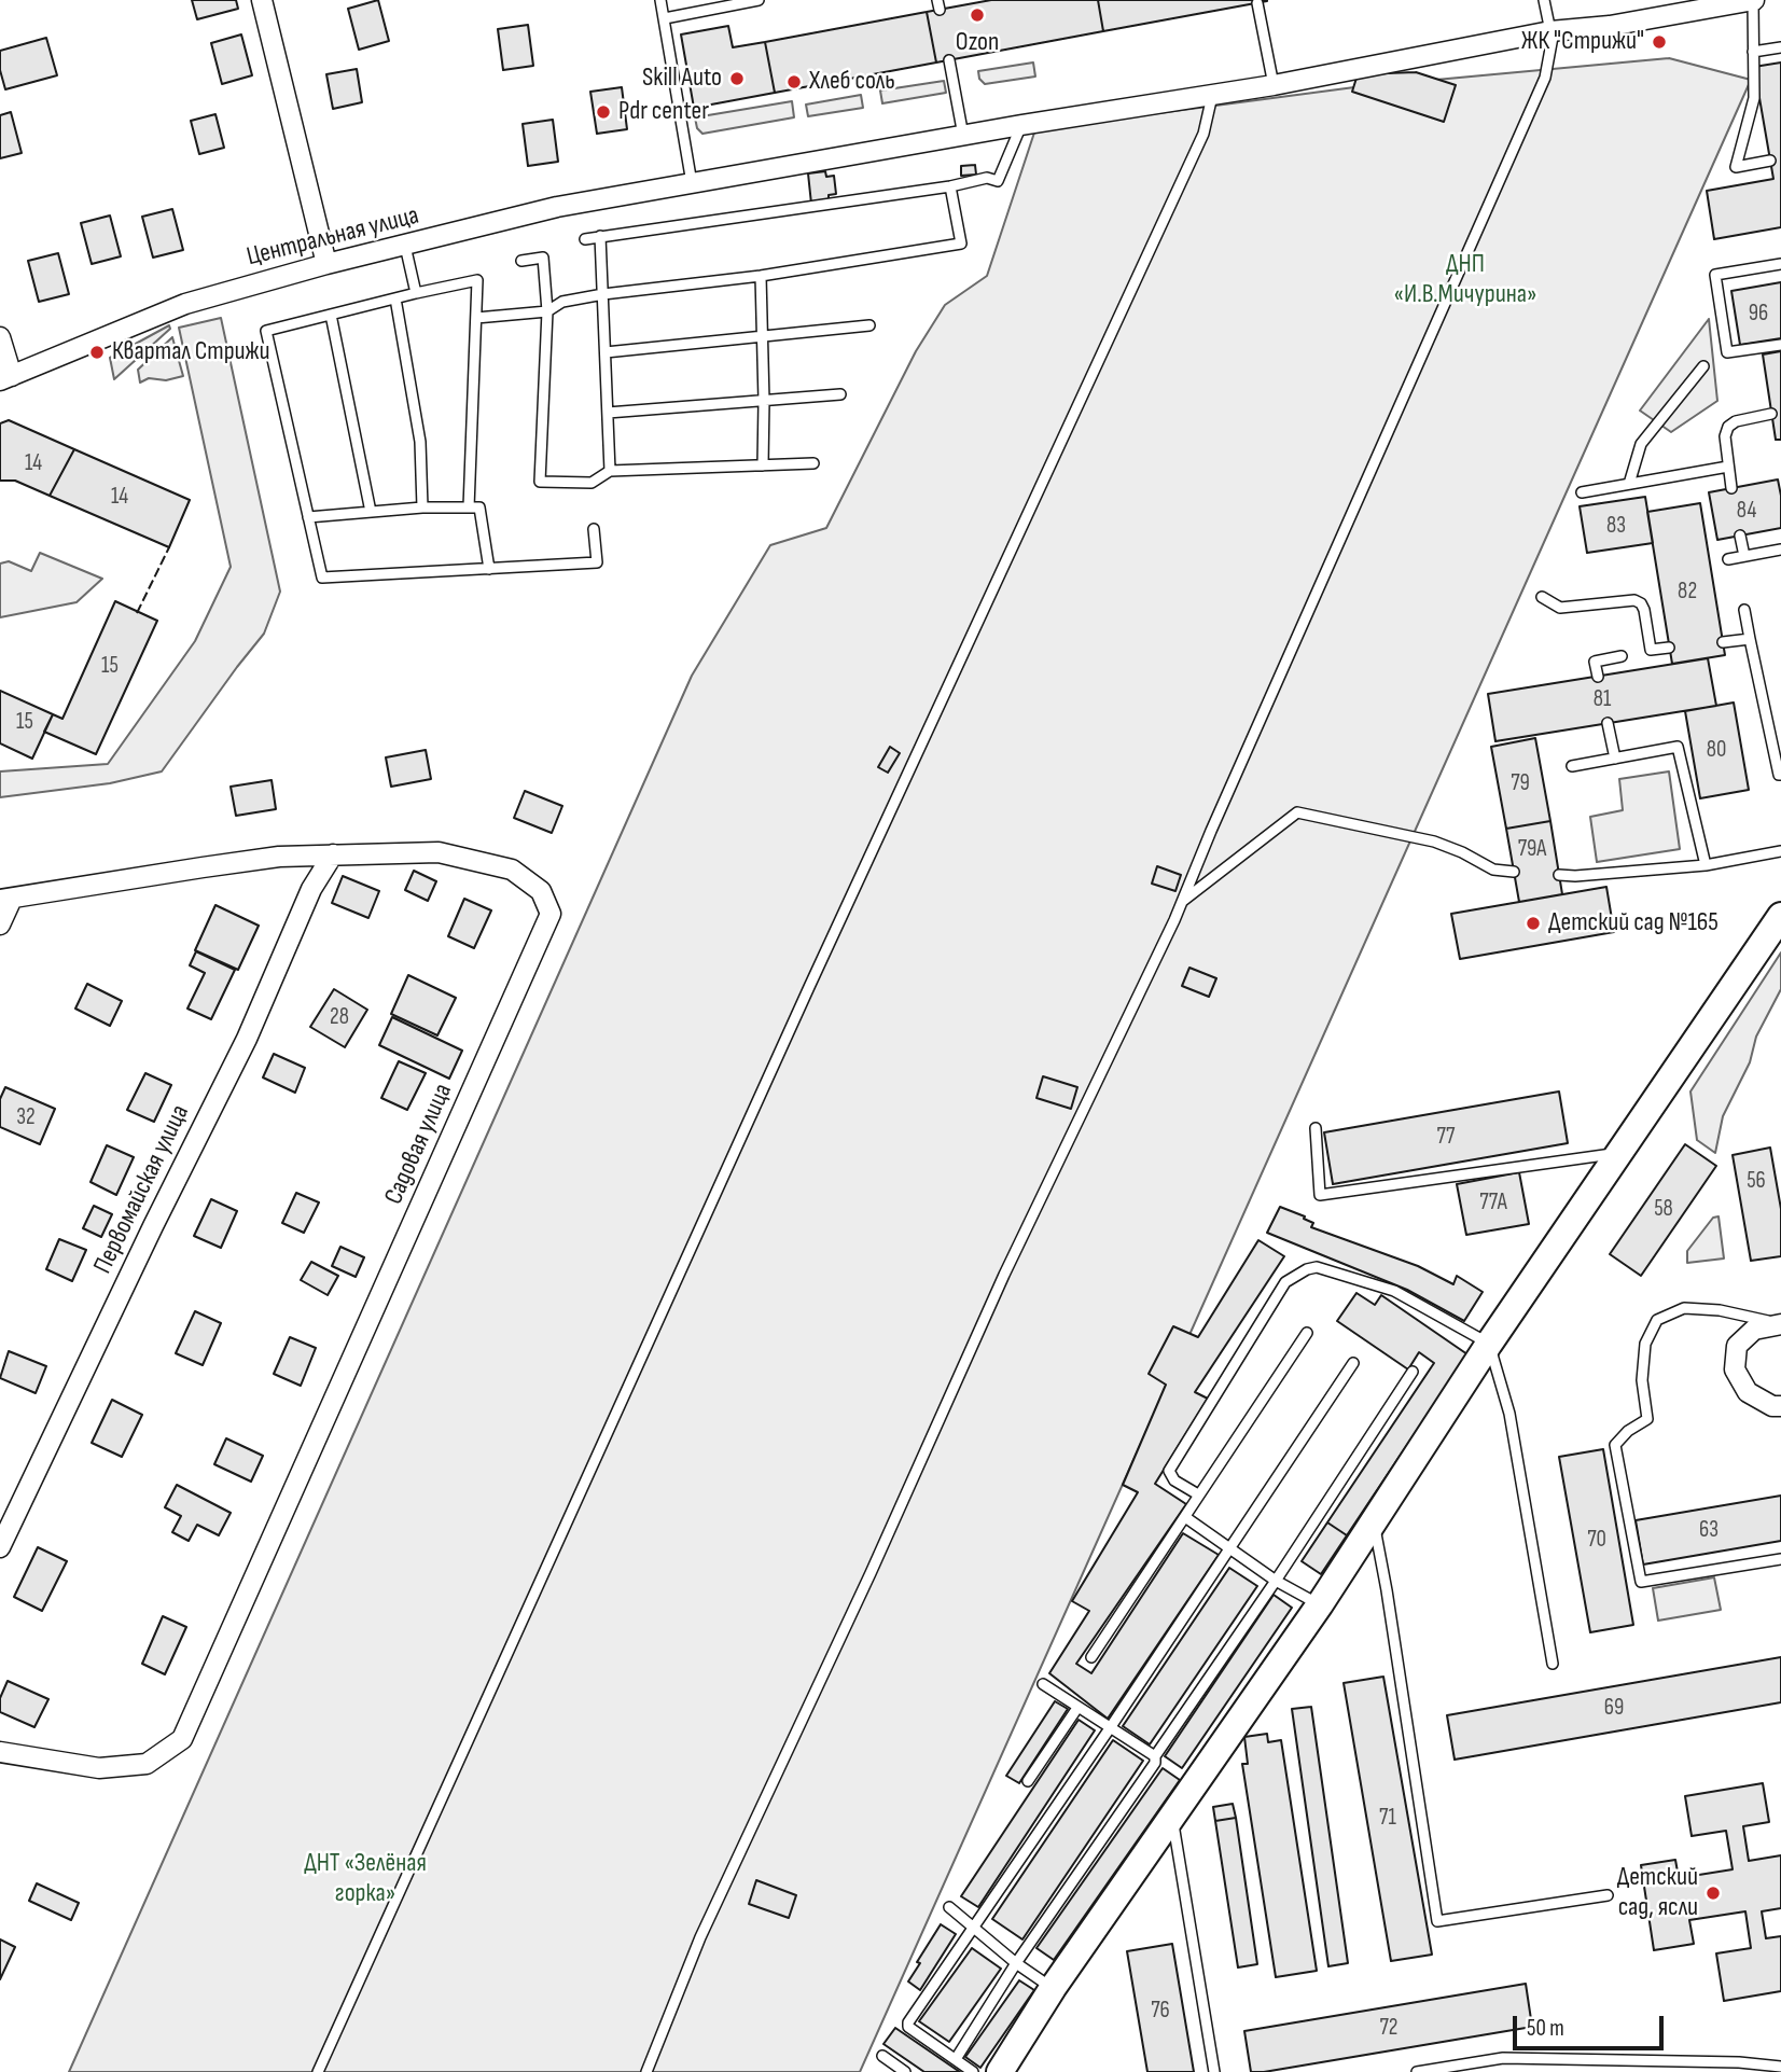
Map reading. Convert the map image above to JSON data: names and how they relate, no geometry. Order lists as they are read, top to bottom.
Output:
{
  "streets": {
    "street": ["Центральная улица", "Садовая улица", "Первомайская улица"]
  },
  "crossings": [
    ["Садовая улица", "Первомайская улица"]
  ],
  "parks": ["ДНП «И.В.Мичурина»", "ДНТ «Зелёная горка»"],
  "places": [
    "Ozon",
    "ЖК \"Стрижи\"",
    "Skill Auto",
    "Хлеб соль",
    "Pdr center",
    "Квартал Стрижи",
    "Детский сад №165",
    "Детский сад, ясли"
  ],
  "house_numbers": [
    "96",
    "14",
    "14",
    "84",
    "83",
    "82",
    "15",
    "81",
    "15",
    "80",
    "79",
    "79А",
    "28",
    "32",
    "77",
    "56",
    "77А",
    "58",
    "63",
    "70",
    "69",
    "71",
    "76",
    "72"
  ],
  "scale_bar": "50 m"
}
